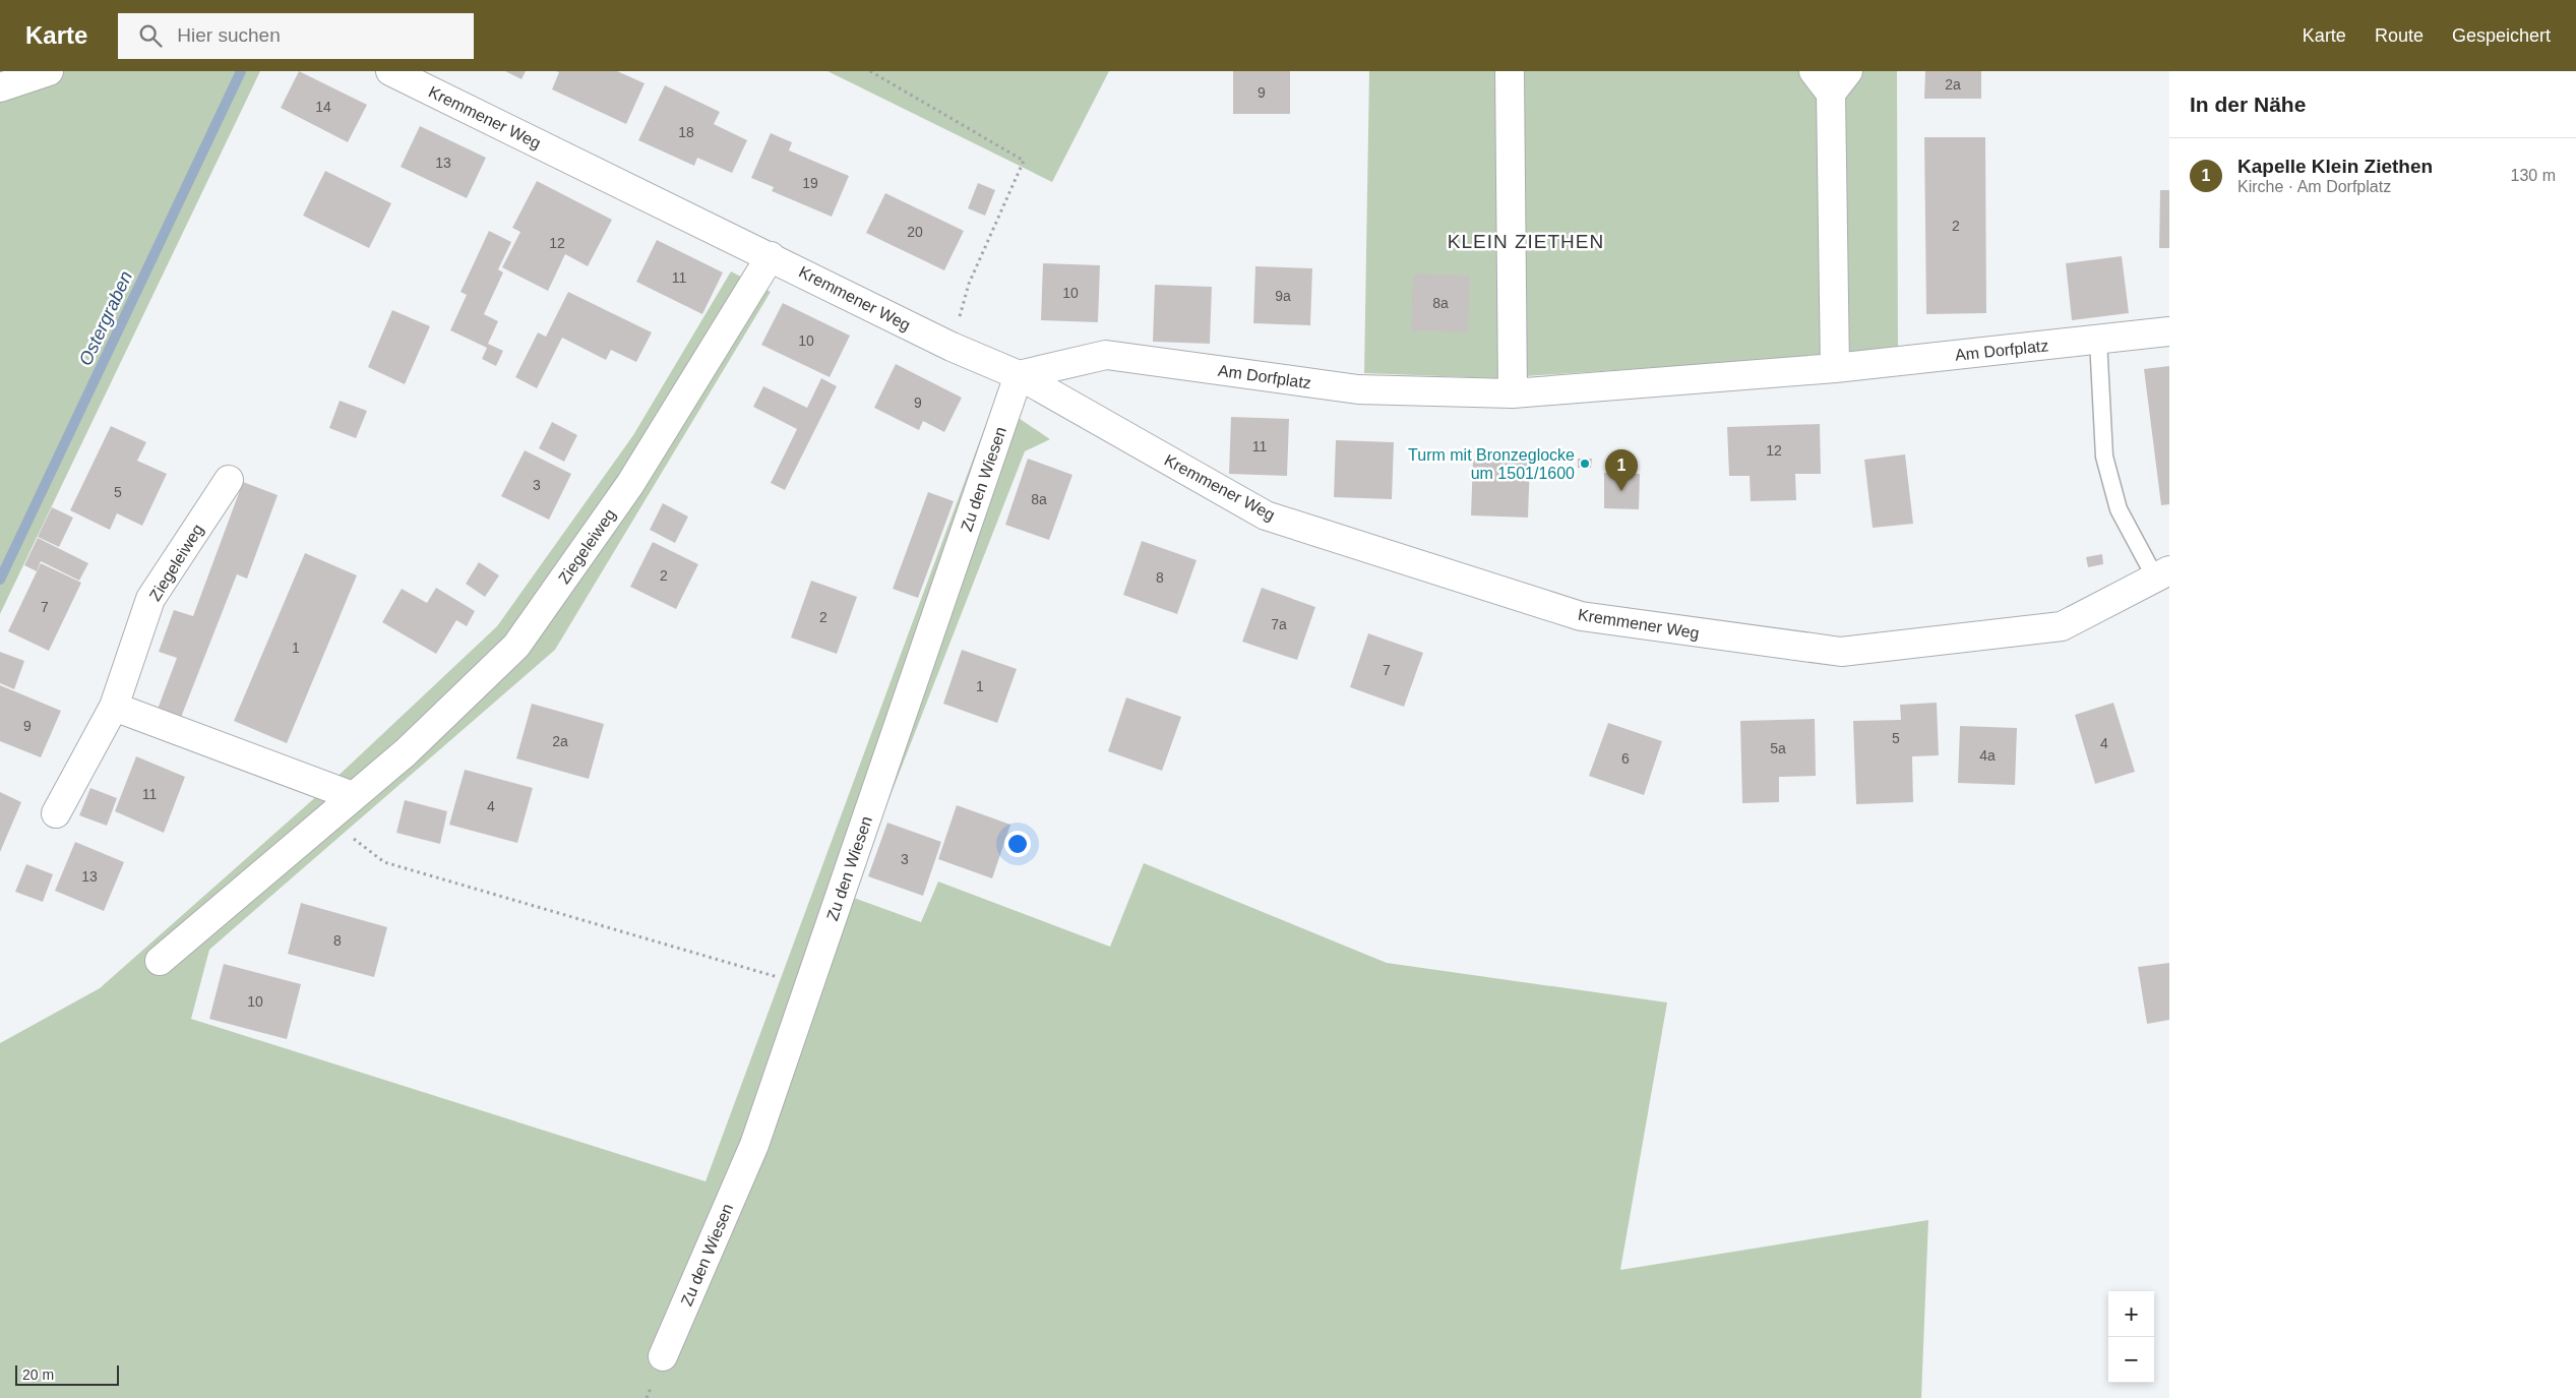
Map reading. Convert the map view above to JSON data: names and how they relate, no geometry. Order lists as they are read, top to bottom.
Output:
{
  "streets": {
    "street": [
      "Kremmener Weg",
      "Am Dorfplatz",
      "Zu den Wiesen",
      "Ziegeleiweg"
    ]
  },
  "crossings": [
    ["Kremmener Weg", "Am Dorfplatz"],
    ["Kremmener Weg", "Zu den Wiesen"],
    ["Kremmener Weg", "Ziegeleiweg"],
    ["Am Dorfplatz", "Zu den Wiesen"]
  ],
  "districts": ["KLEIN ZIETHEN"],
  "water": ["Ostergraben"],
  "places": ["Turm mit Bronzeglocke um 1501/1600"],
  "house_numbers": [
    "2a",
    "9",
    "14",
    "18",
    "13",
    "19",
    "2",
    "20",
    "12",
    "11",
    "10",
    "9a",
    "8a",
    "10",
    "9",
    "11",
    "12",
    "3",
    "5",
    "8a",
    "2",
    "8",
    "7",
    "2",
    "7a",
    "1",
    "7",
    "1",
    "9",
    "5",
    "2a",
    "4",
    "5a",
    "4a",
    "6",
    "11",
    "4",
    "3",
    "13",
    "8",
    "10"
  ],
  "scale_bar": "20 m",
  "page": {
    "header": "Karte",
    "search": "Hier suchen",
    "nav": ["Karte", "Route", "Gespeichert"],
    "heading": "In der Nähe",
    "list": [
      {
        "mark": "1",
        "name": "Kapelle Klein Ziethen",
        "note": "Kirche · Am Dorfplatz",
        "value": "130 m"
      }
    ],
    "pins": "1",
    "map_buttons": ["+", "−"],
    "scale": "20 m"
  }
}
